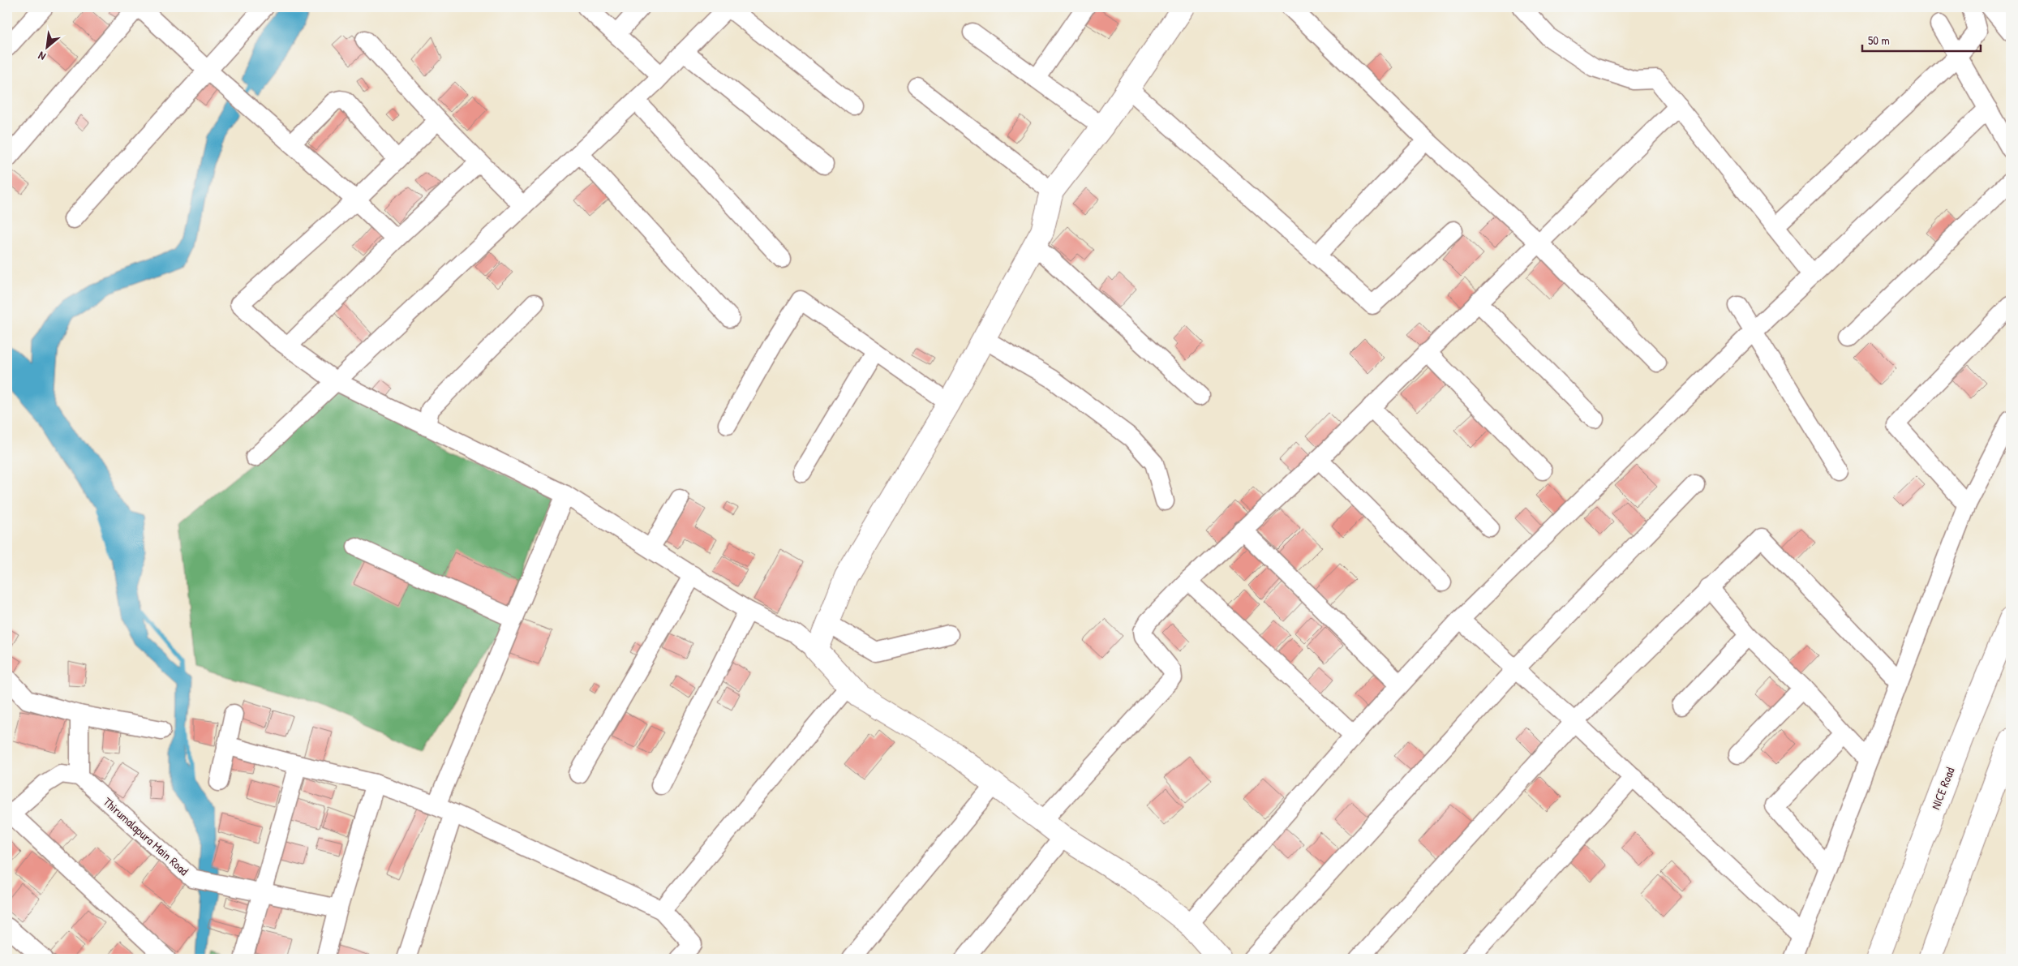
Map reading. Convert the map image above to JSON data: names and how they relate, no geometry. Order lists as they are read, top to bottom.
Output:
{
  "streets": {
    "main road": ["NICE Road"],
    "street": ["Thirumalapura Main Road"]
  },
  "scale_bar": "50 m",
  "north": "bottom left"
}
